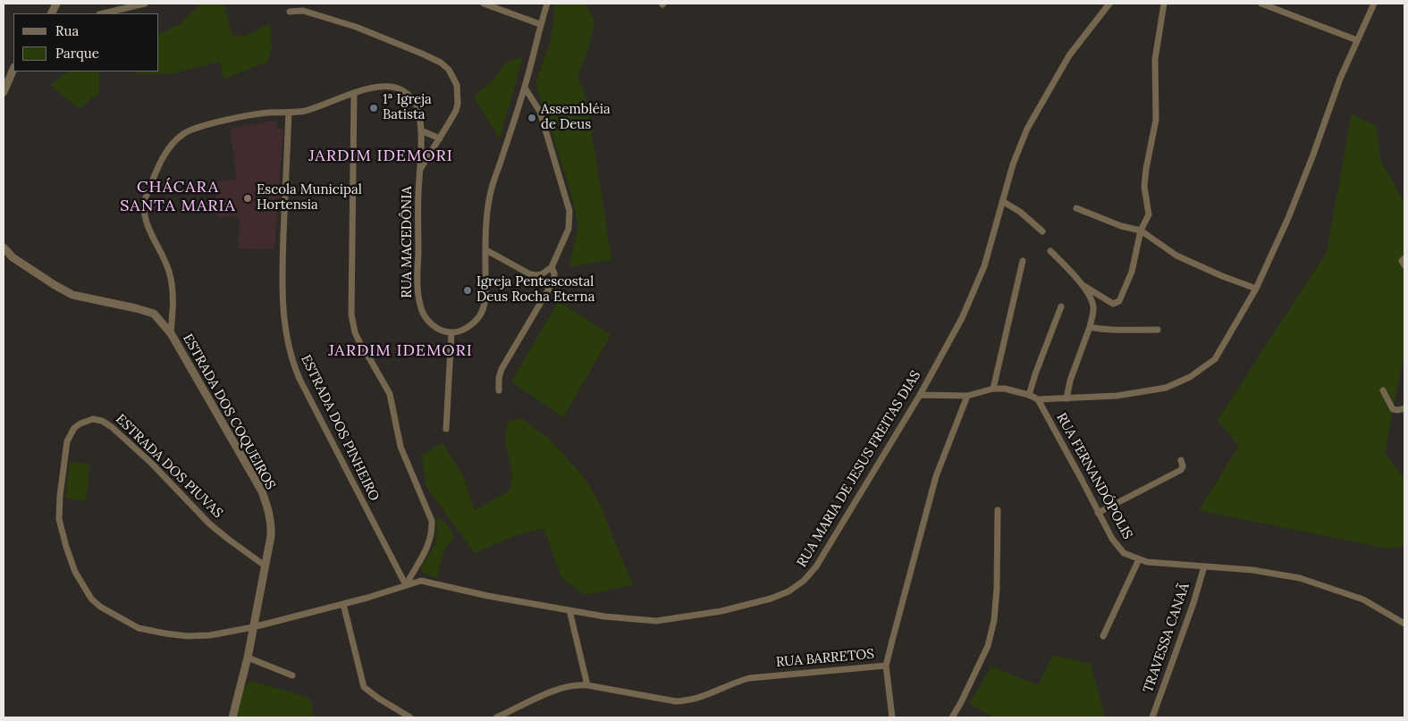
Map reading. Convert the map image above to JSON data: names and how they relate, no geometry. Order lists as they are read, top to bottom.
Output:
{
  "streets": {
    "street": [
      "RUA MACEDÔNIA",
      "ESTRADA DOS COQUEIROS",
      "ESTRADA DOS PINHEIRO",
      "ESTRADA DOS PIUVAS",
      "RUA MARIA DE JESUS FREITAS DIAS",
      "RUA FERNANDÓPOLIS",
      "TRAVESSA CANAÃ",
      "RUA BARRETOS"
    ]
  },
  "crossings": [
    ["RUA MACEDÔNIA", "ESTRADA DOS COQUEIROS"],
    ["RUA MACEDÔNIA", "ESTRADA DOS PINHEIRO"],
    ["ESTRADA DOS COQUEIROS", "ESTRADA DOS PIUVAS"],
    ["ESTRADA DOS PINHEIRO", "ESTRADA DOS PIUVAS"],
    ["ESTRADA DOS PINHEIRO", "RUA MARIA DE JESUS FREITAS DIAS"],
    ["ESTRADA DOS PIUVAS", "RUA MARIA DE JESUS FREITAS DIAS"],
    ["RUA FERNANDÓPOLIS", "TRAVESSA CANAÃ"]
  ],
  "districts": ["JARDIM IDEMORI", "CHÁCARA SANTA MARIA", "JARDIM IDEMORI"],
  "places": [
    "1ª Igreja Batista",
    "Assembléia de Deus",
    "Escola Municipal Hortensia",
    "Igreja Pentescostal Deus Rocha Eterna"
  ],
  "legend": ["Rua", "Parque"]
}
